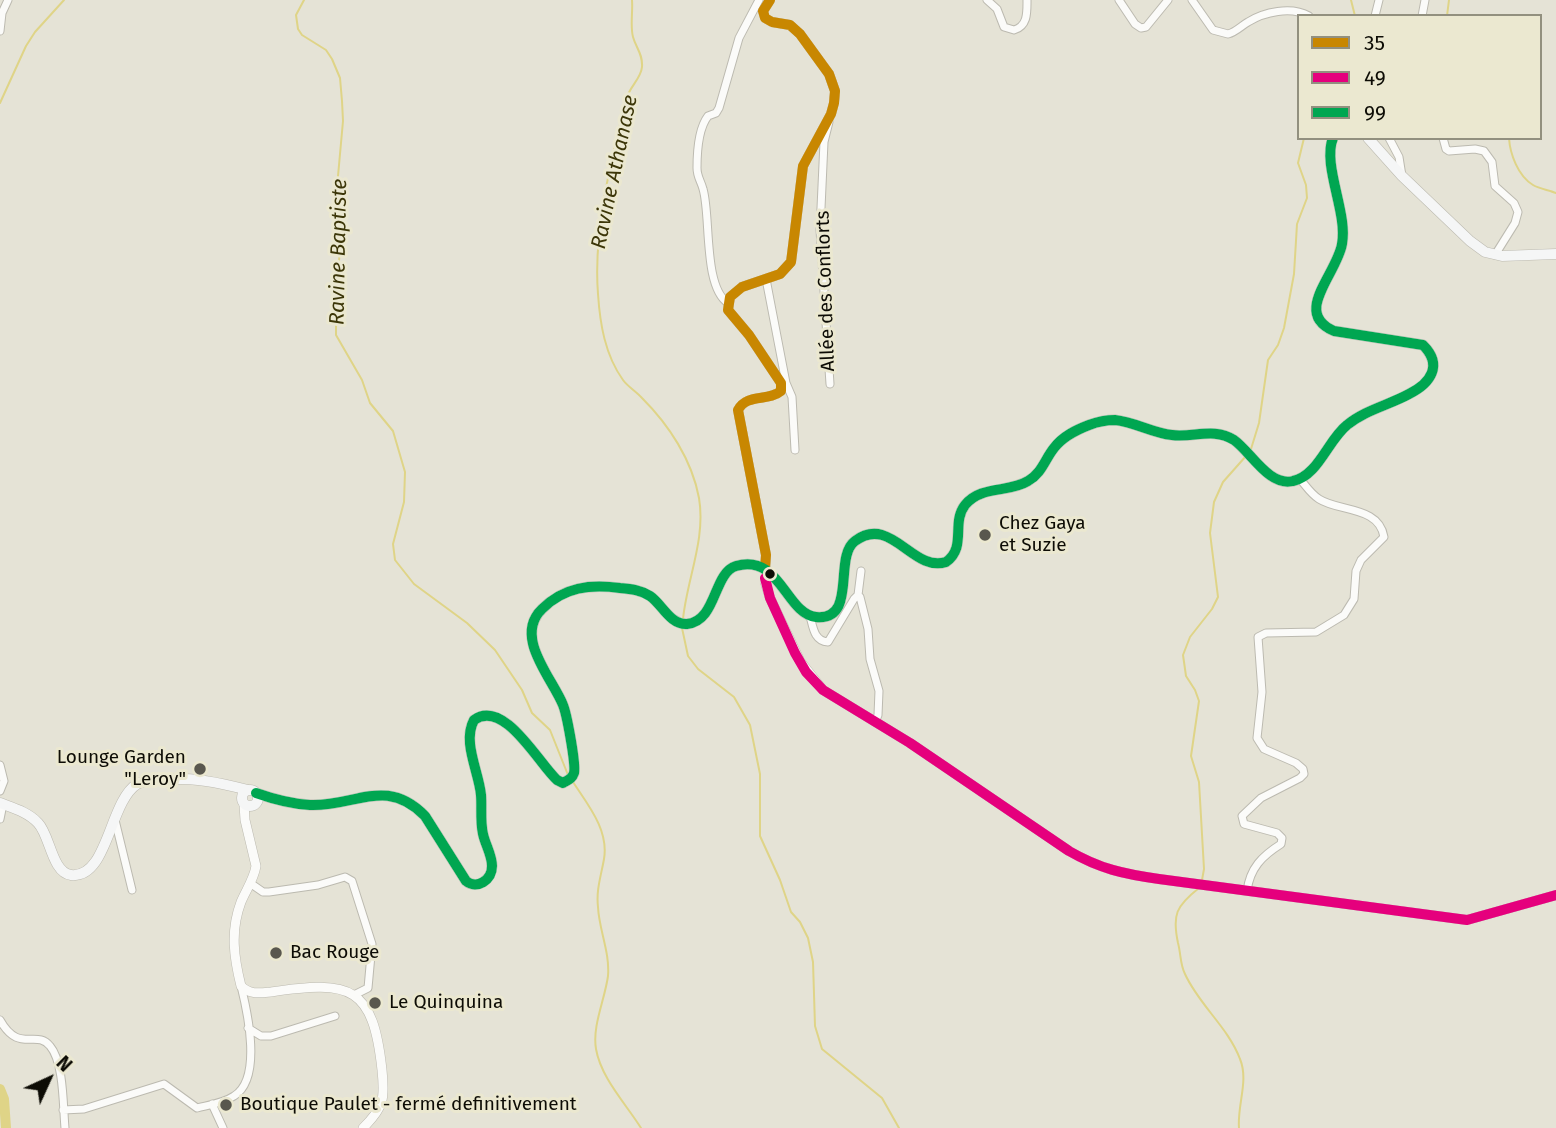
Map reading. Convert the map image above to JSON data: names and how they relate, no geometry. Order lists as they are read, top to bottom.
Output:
{
  "streets": {
    "street": ["Allée des Conflorts"]
  },
  "water": ["Ravine Athanase", "Ravine Baptiste"],
  "places": [
    "Chez Gaya et Suzie",
    "Lounge Garden \"Leroy\"",
    "Bac Rouge",
    "Le Quinquina",
    "Boutique Paulet - fermé definitivement"
  ],
  "lines": ["transit line 35", "transit line 99", "transit line 49"],
  "legend": ["35", "49", "99"],
  "north": "top right"
}
